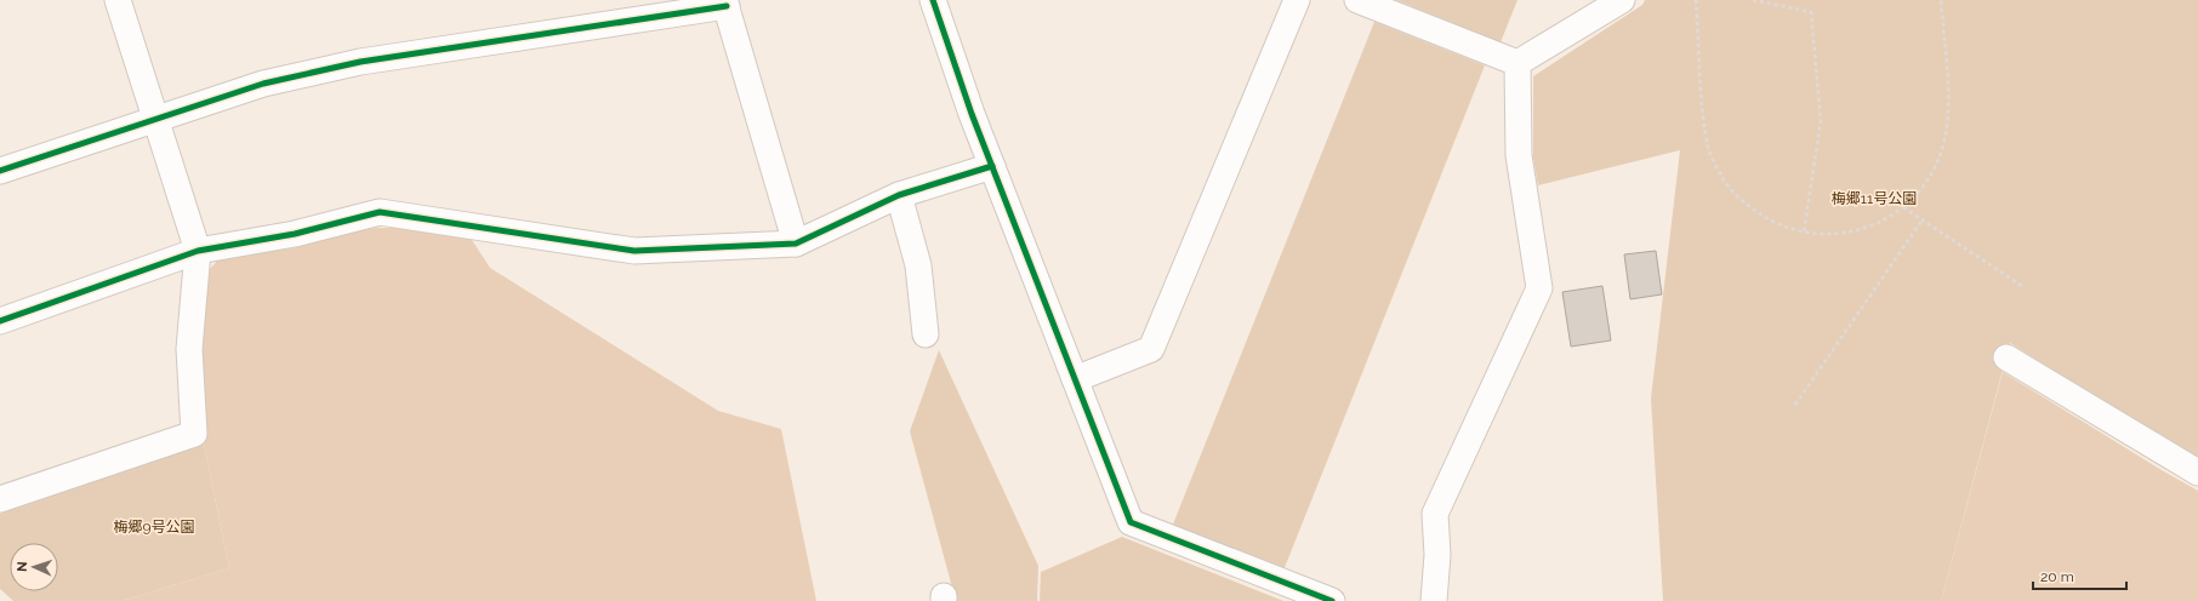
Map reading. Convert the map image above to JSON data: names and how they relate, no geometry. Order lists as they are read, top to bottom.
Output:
{
  "parks": ["梅郷11号公園", "梅郷9号公園"],
  "scale_bar": "20 m",
  "north": "left"
}
